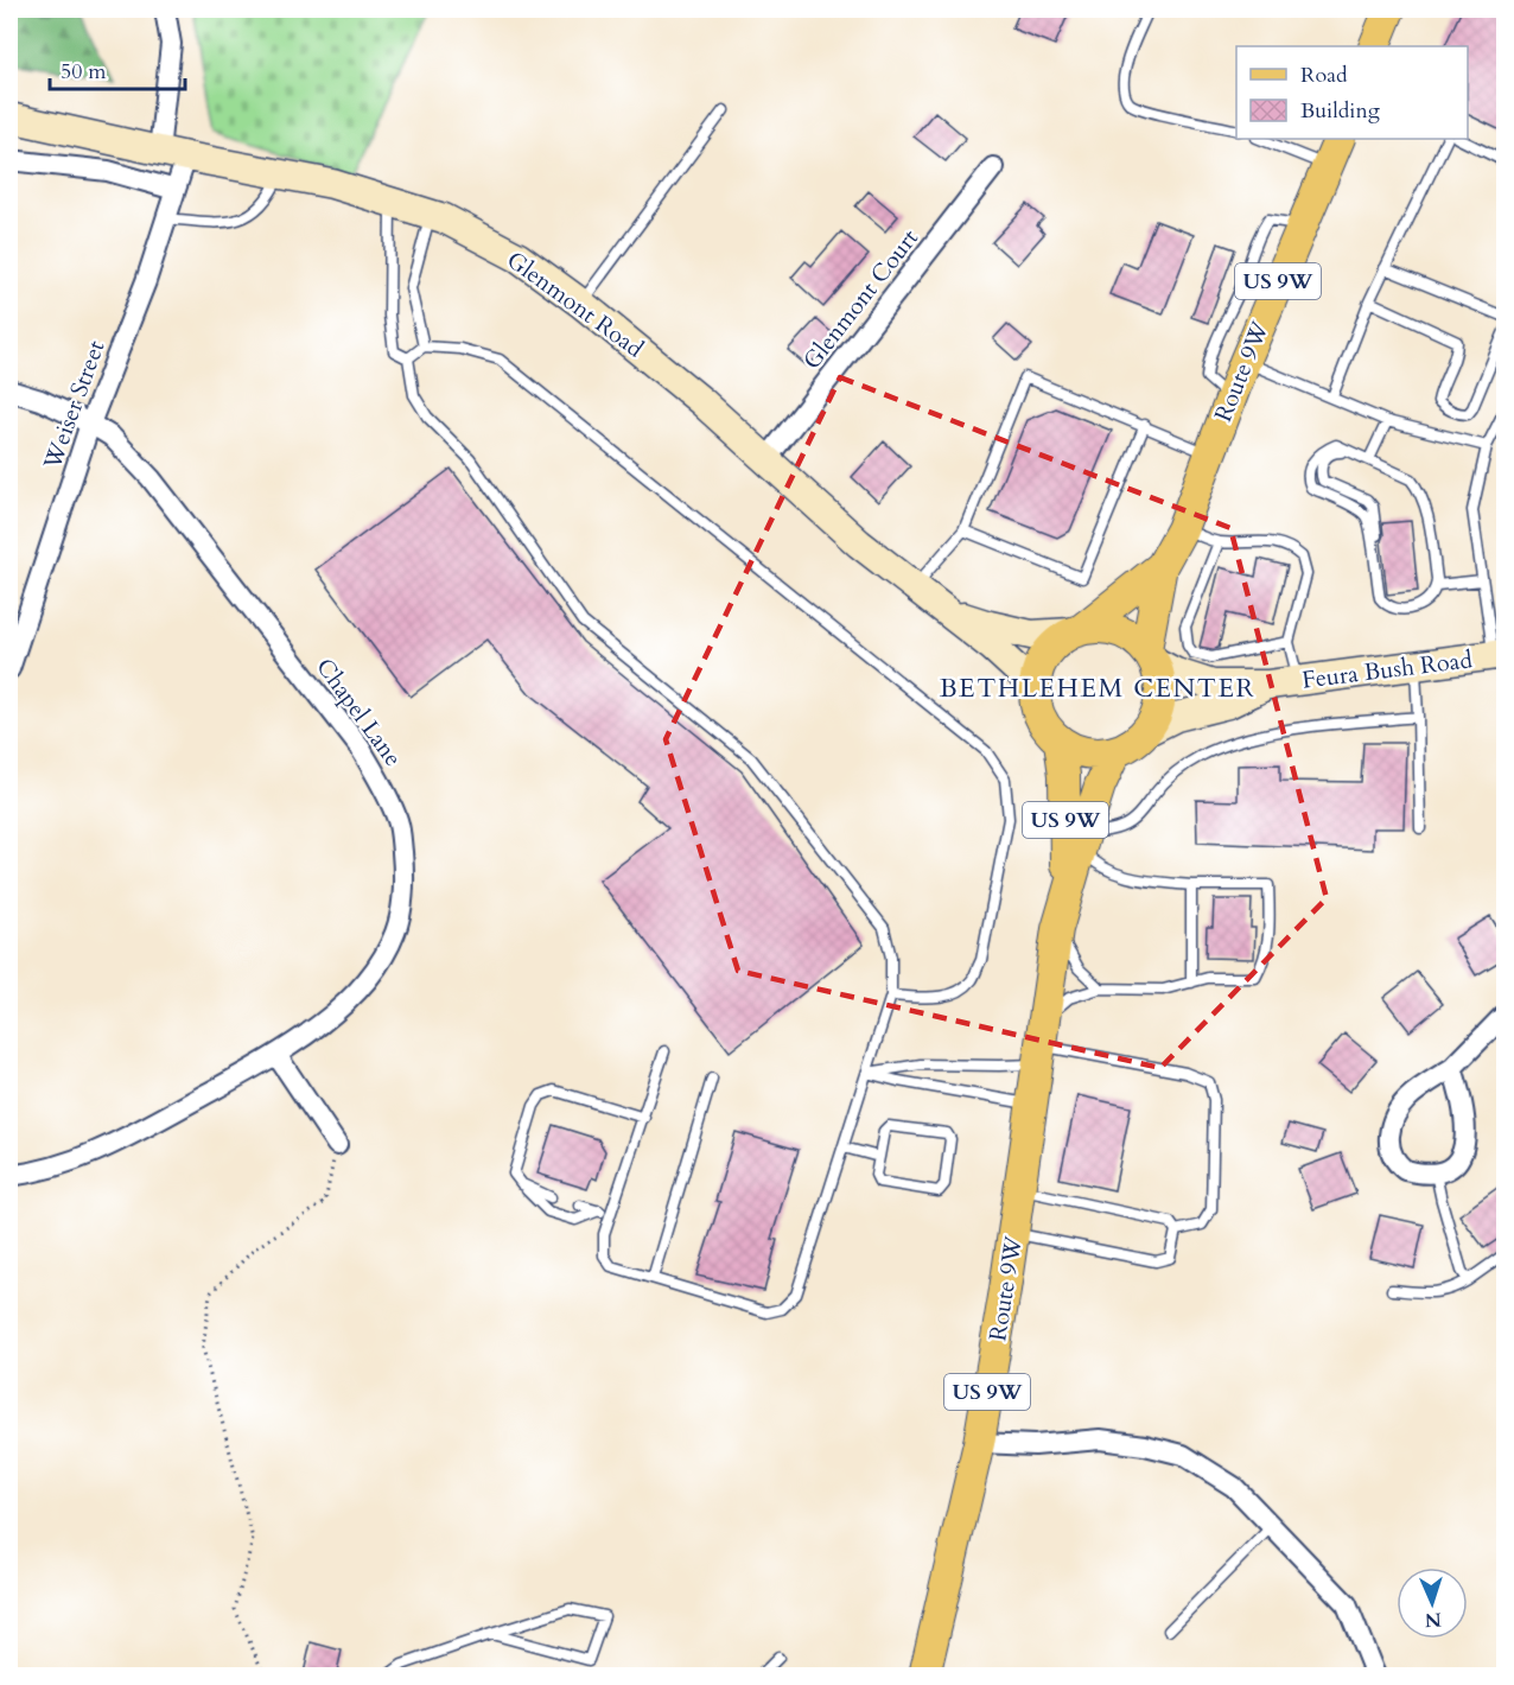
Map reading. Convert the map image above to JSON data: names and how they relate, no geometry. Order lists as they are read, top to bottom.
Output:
{
  "streets": {
    "main road": [
      "US 9W",
      "Glenmont Road",
      "Route 9W",
      "Feura Bush Road"
    ],
    "street": ["Glenmont Court", "Weiser Street", "Chapel Lane"]
  },
  "crossings": [
    ["Glenmont Court", "Glenmont Road"],
    ["Glenmont Road", "Route 9W"],
    ["Glenmont Road", "Weiser Street"],
    ["Glenmont Road", "Feura Bush Road"],
    ["Route 9W", "Feura Bush Road"],
    ["Weiser Street", "Chapel Lane"]
  ],
  "districts": ["BETHLEHEM CENTER"],
  "legend": ["Road", "Building"],
  "scale_bar": "50 m",
  "north": "bottom"
}
